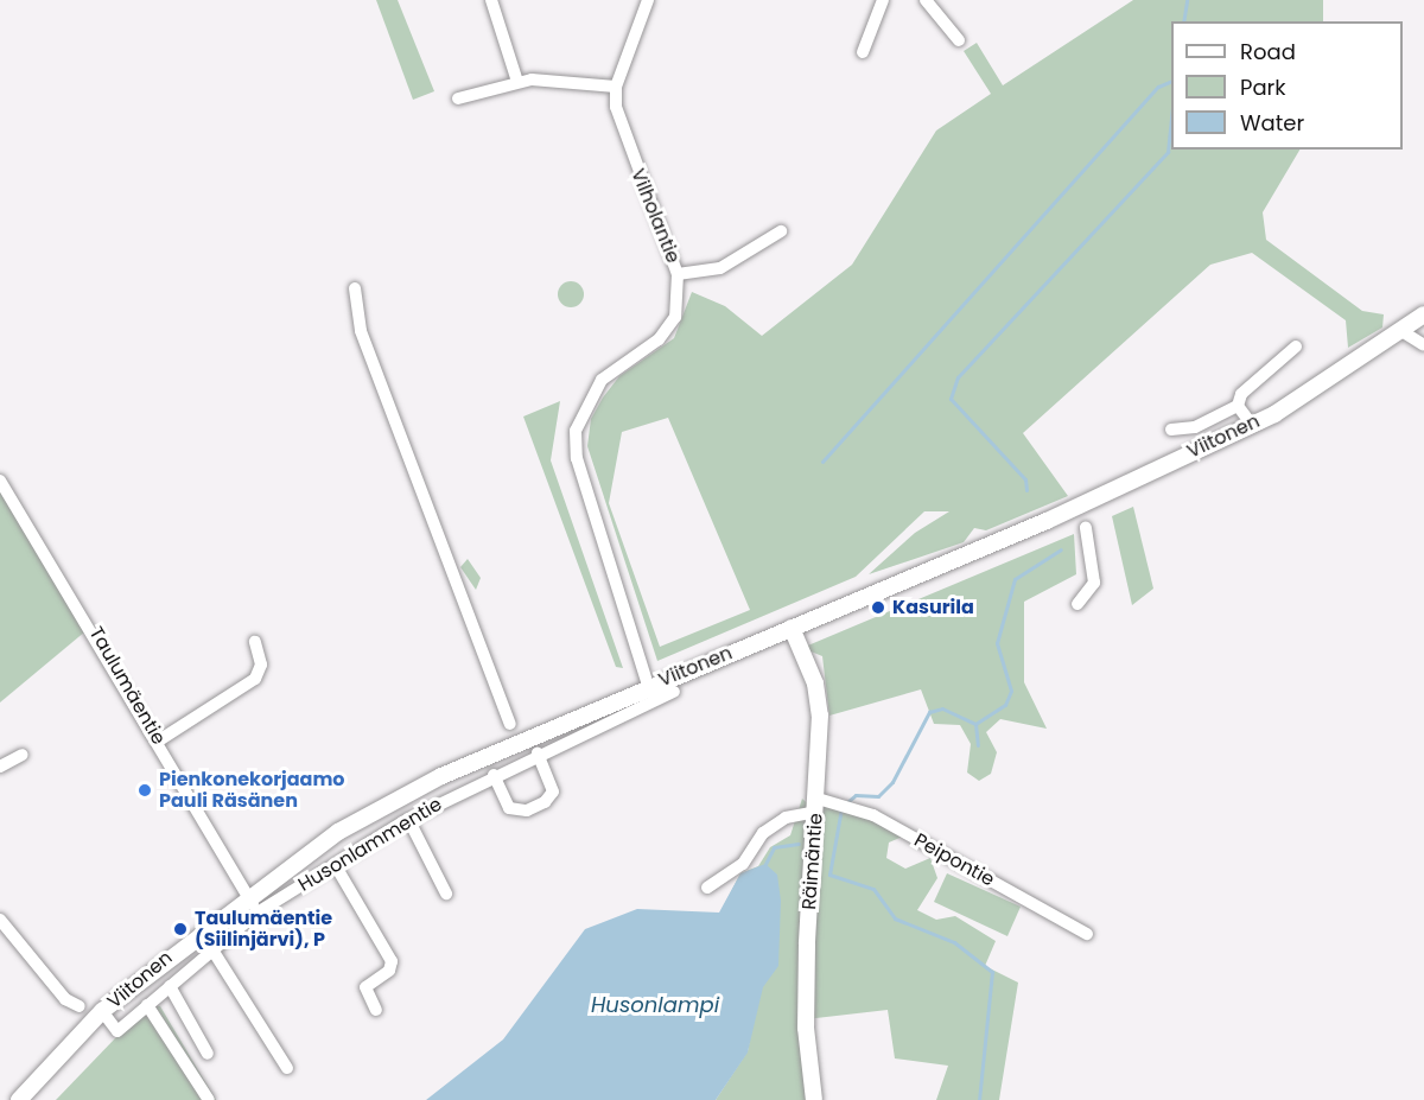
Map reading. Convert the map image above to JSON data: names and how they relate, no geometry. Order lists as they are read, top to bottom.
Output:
{
  "streets": {
    "main road": ["Viitonen", "Räimäntie"],
    "street": [
      "Vilholantie",
      "Taulumäentie",
      "Husonlammentie",
      "Peipontie"
    ]
  },
  "crossings": [
    ["Vilholantie", "Viitonen"],
    ["Viitonen", "Taulumäentie"],
    ["Viitonen", "Husonlammentie"],
    ["Viitonen", "Räimäntie"],
    ["Taulumäentie", "Husonlammentie"],
    ["Peipontie", "Räimäntie"]
  ],
  "water": ["Husonlampi"],
  "places": ["Kasurila", "Pienkonekorjaamo Pauli Räsänen", "Taulumäentie (Siilinjärvi), P"],
  "legend": ["Road", "Park", "Water"]
}
